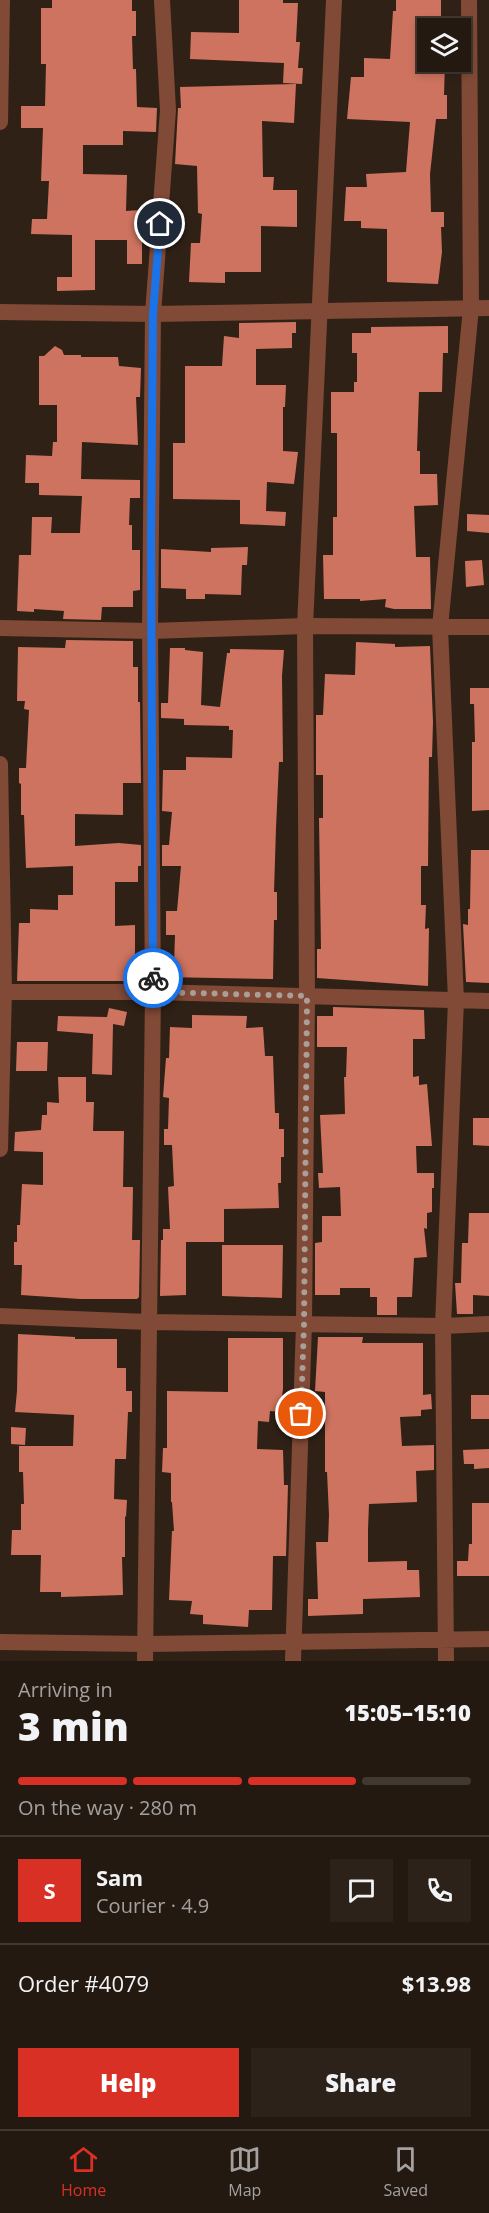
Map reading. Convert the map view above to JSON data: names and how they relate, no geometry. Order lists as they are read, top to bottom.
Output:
{
  "page": {
    "heading": ["3 min", "Arriving in", "15:05–15:10"],
    "panel": [
      "Sam",
      "Courier · 4.9",
      "Order #4079",
      "$13.98"
    ],
    "bar": "On the way · 280 m",
    "round": "S",
    "buttons": ["Help", "Share"],
    "tabs": ["Home", "Map", "Saved"]
  }
}
